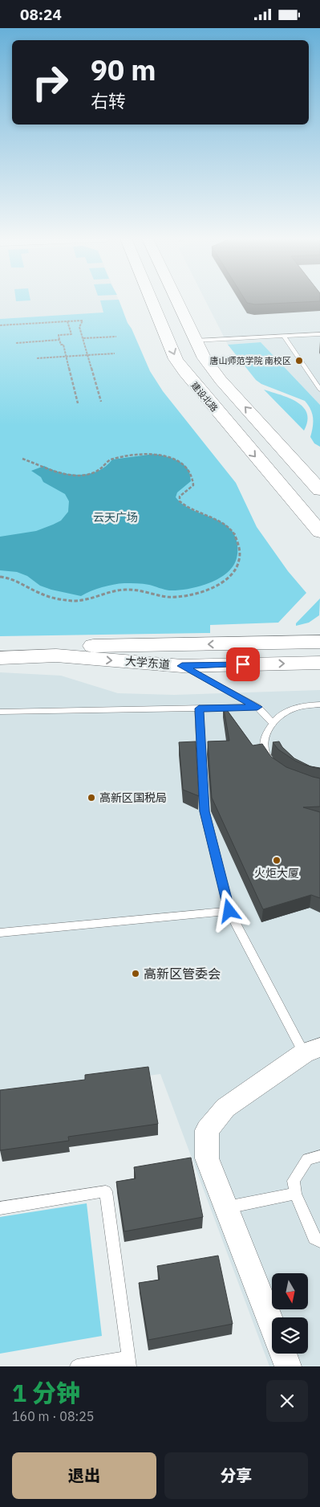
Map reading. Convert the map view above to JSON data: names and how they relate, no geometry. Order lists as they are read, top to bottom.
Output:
{
  "streets": {
    "main road": ["建设北路", "大学东道"]
  },
  "parks": ["云天广场"],
  "places": [
    "唐山师范学院 南校区",
    "高新区国税局",
    "火炬大厦",
    "高新区管委会"
  ],
  "north": "bottom",
  "page": {
    "status": "08:24",
    "turn": ["90 m", "右转"],
    "heading": ["1 分钟", "160 m · 08:25"],
    "buttons": ["退出", "分享"]
  }
}
